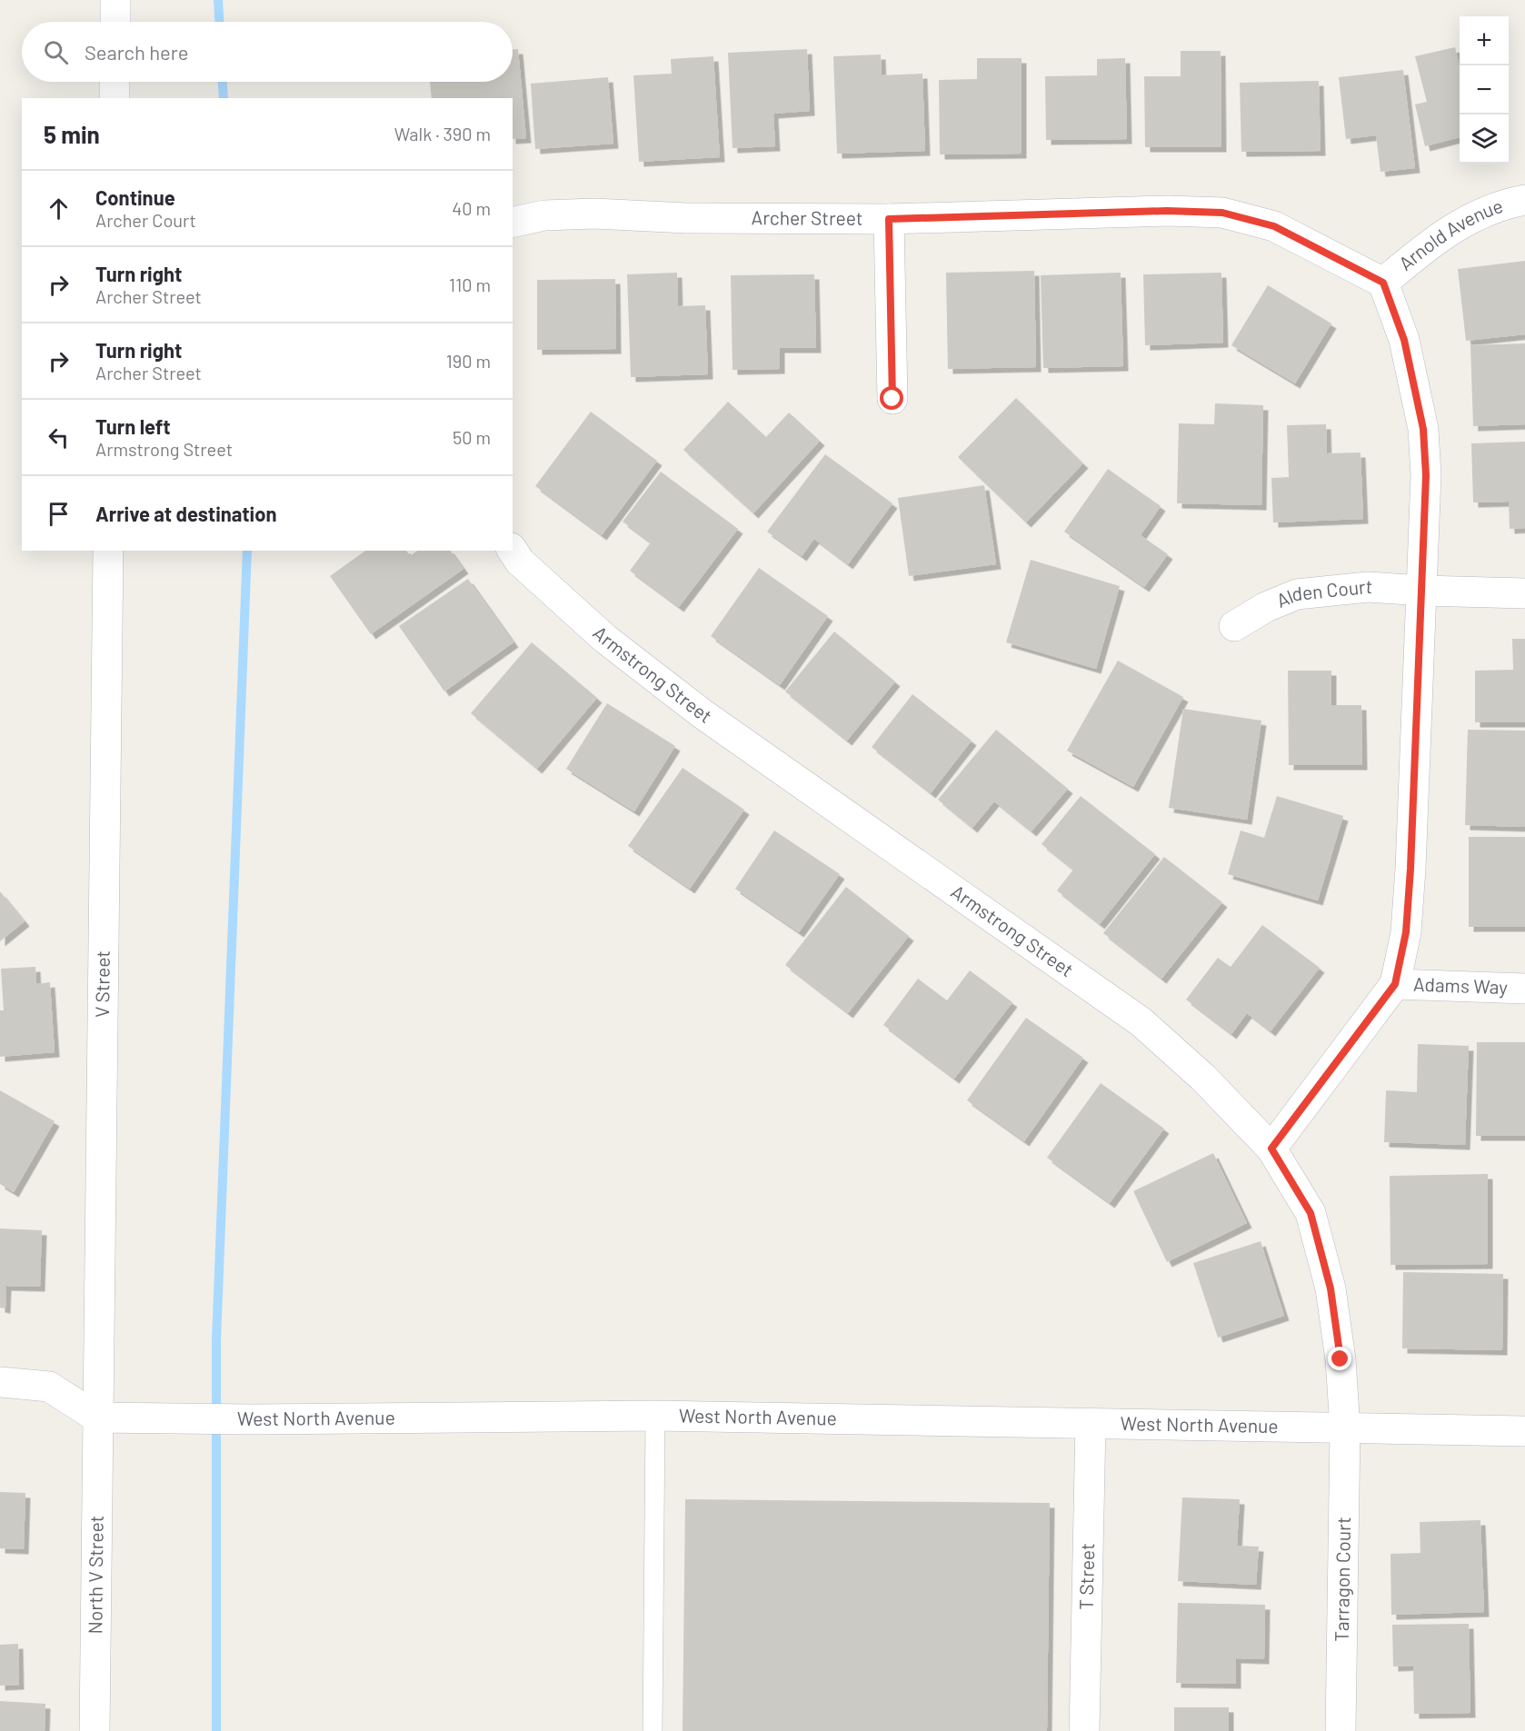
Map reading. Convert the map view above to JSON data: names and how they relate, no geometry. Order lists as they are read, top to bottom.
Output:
{
  "streets": {
    "street": [
      "Archer Street",
      "Arnold Avenue",
      "Alden Court",
      "Armstrong Street",
      "V Street",
      "Adams Way",
      "West North Avenue",
      "North V Street",
      "T Street",
      "Tarragon Court"
    ]
  },
  "crossings": [
    ["Archer Street", "Arnold Avenue"],
    ["Armstrong Street", "West North Avenue"],
    ["Armstrong Street", "Tarragon Court"],
    ["V Street", "West North Avenue"],
    ["V Street", "North V Street"],
    ["West North Avenue", "North V Street"],
    ["West North Avenue", "T Street"],
    ["West North Avenue", "Tarragon Court"]
  ],
  "page": {
    "map_buttons": ["+", "−"],
    "search": "Search here",
    "heading": ["5 min", "Walk · 390 m"],
    "list": [
      ["Continue", "Archer Court", "40 m"],
      ["Turn right", "Archer Street", "110 m"],
      ["Turn right", "Archer Street", "190 m"],
      ["Turn left", "Armstrong Street", "50 m"],
      "Arrive at destination"
    ]
  }
}
